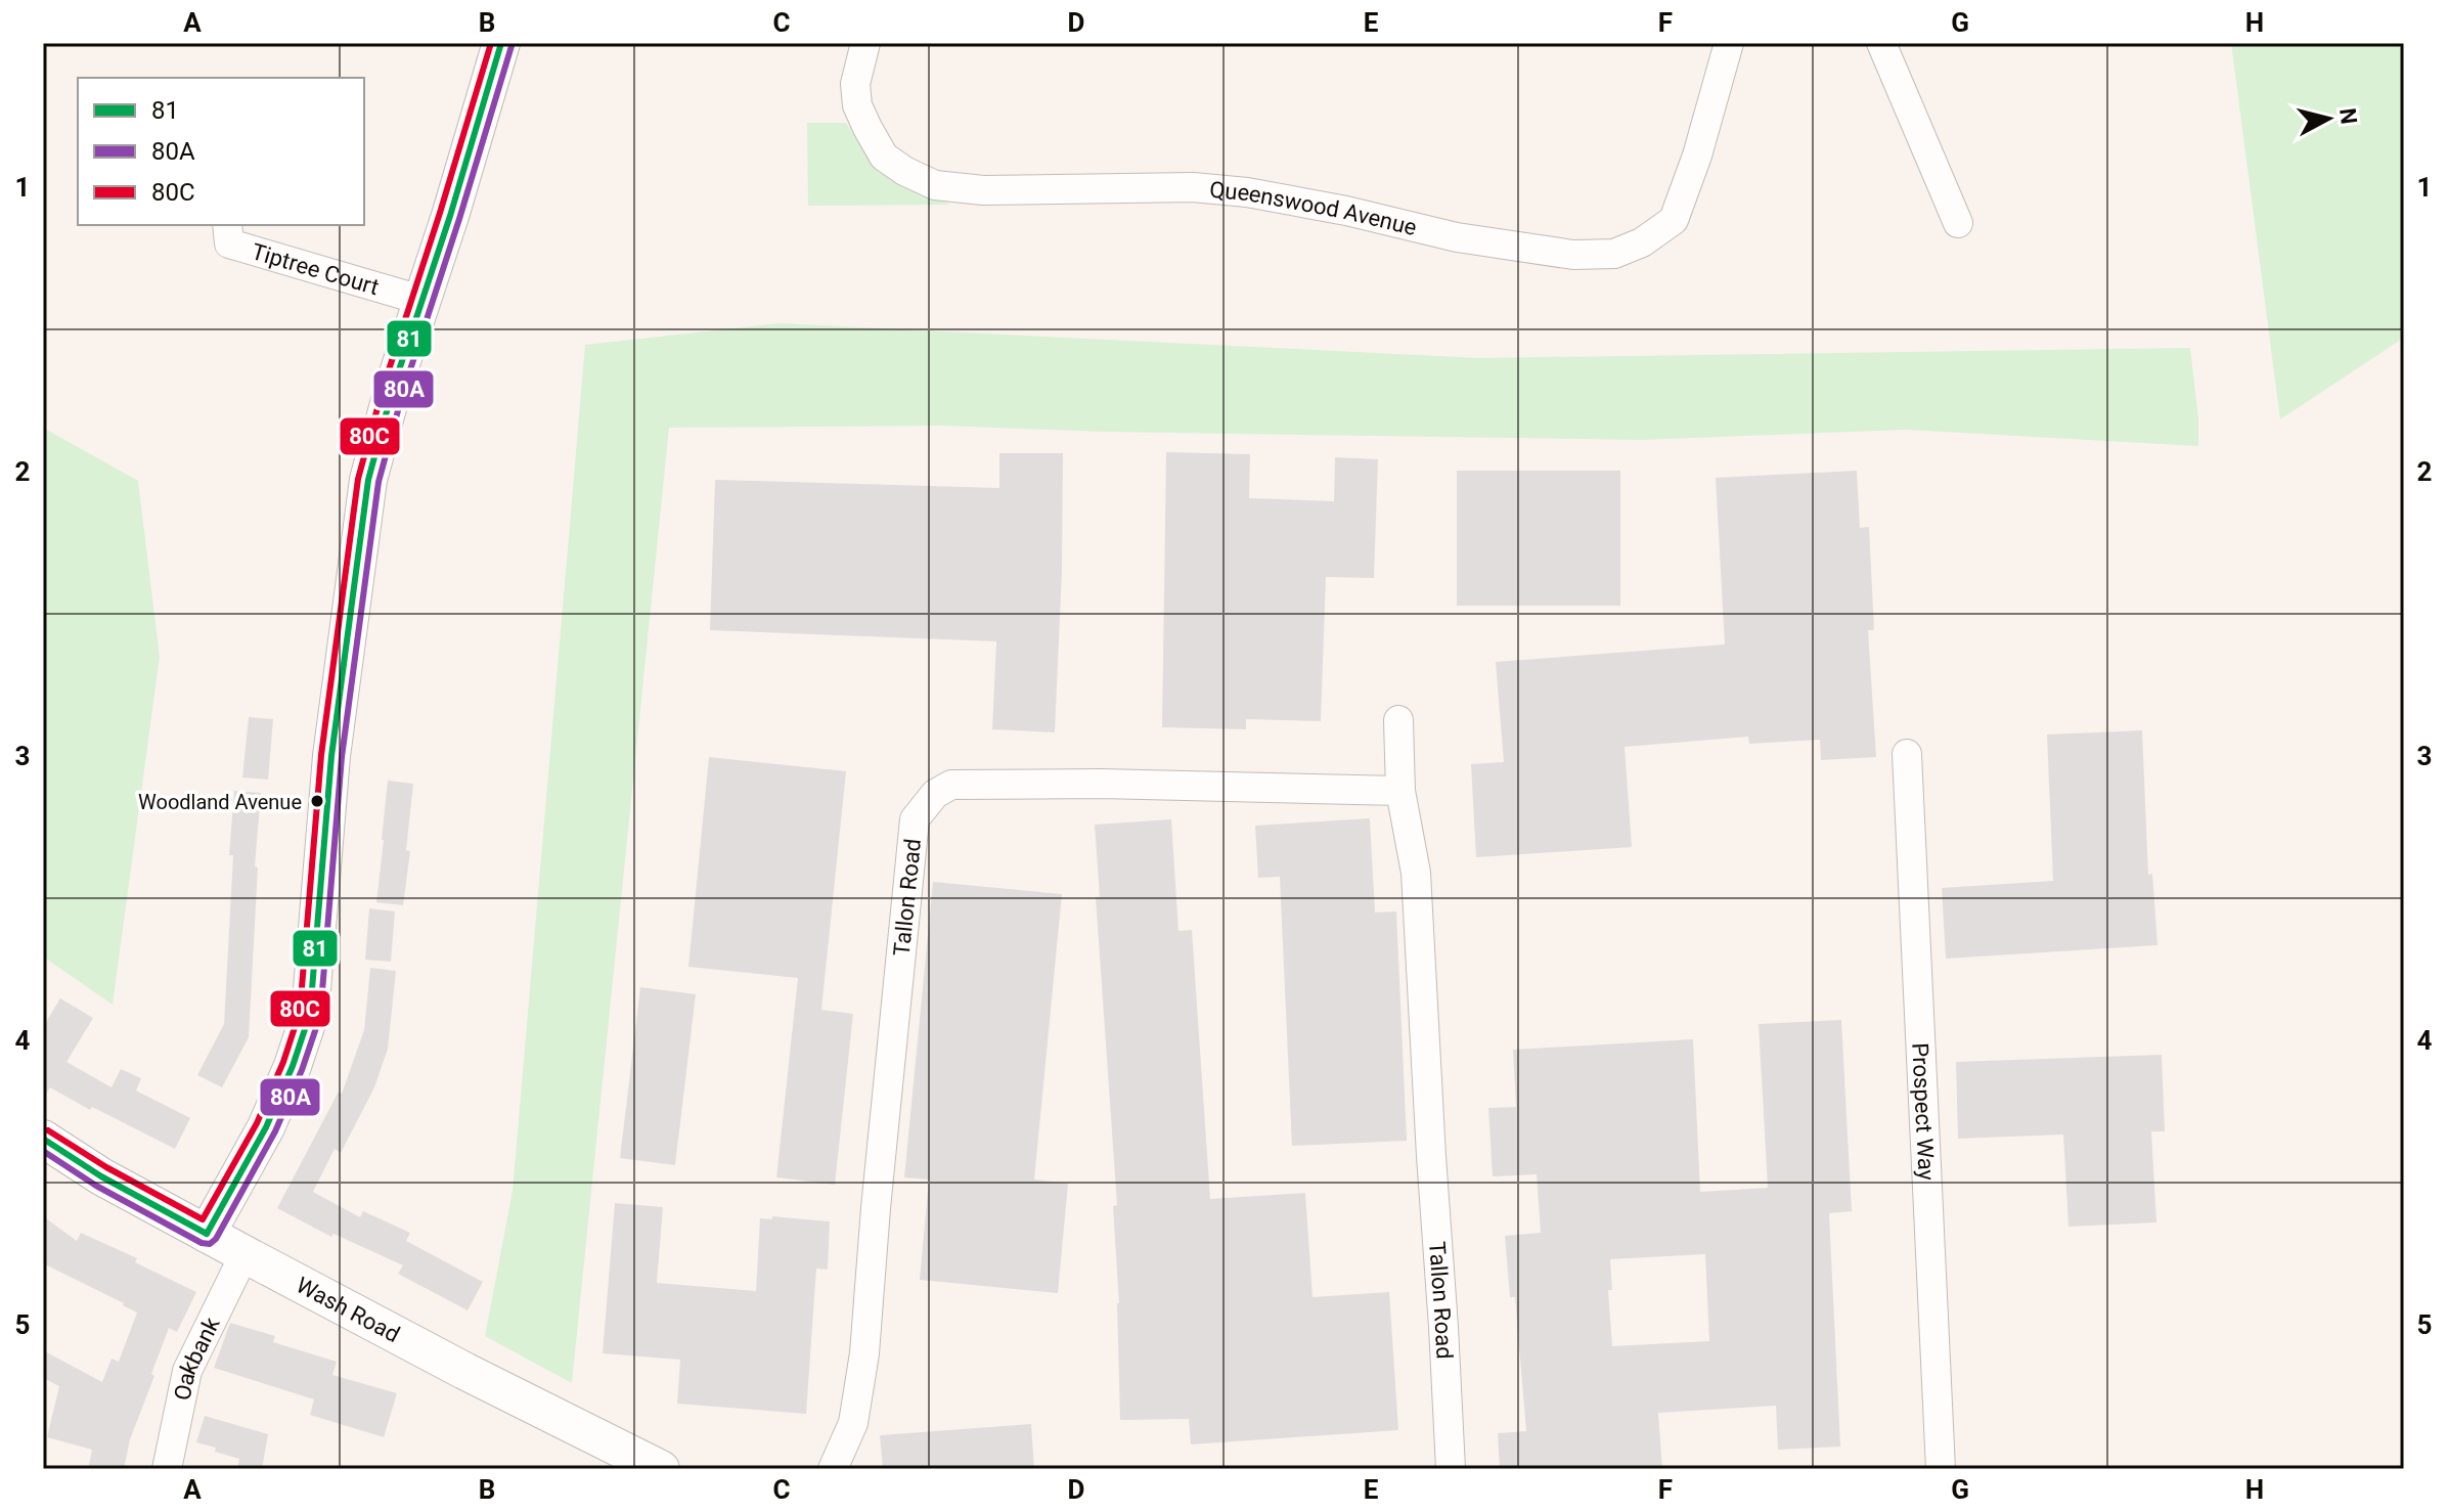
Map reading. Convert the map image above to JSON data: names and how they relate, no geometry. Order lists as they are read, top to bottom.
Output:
{
  "streets": {
    "street": [
      "Queenswood Avenue",
      "Tiptree Court",
      "Tallon Road",
      "Prospect Way",
      "Wash Road",
      "Oakbank"
    ]
  },
  "crossings": [
    ["Wash Road", "Oakbank"]
  ],
  "places": ["Woodland Avenue"],
  "lines": ["transit line 81", "transit line 80C", "transit line 80A"],
  "legend": ["81", "80A", "80C"],
  "north": "right",
  "grid": {
    "columns": [
      "A",
      "B",
      "C",
      "D",
      "E",
      "F",
      "G",
      "H"
    ],
    "rows": [
      "1",
      "2",
      "3",
      "4",
      "5"
    ]
  }
}
